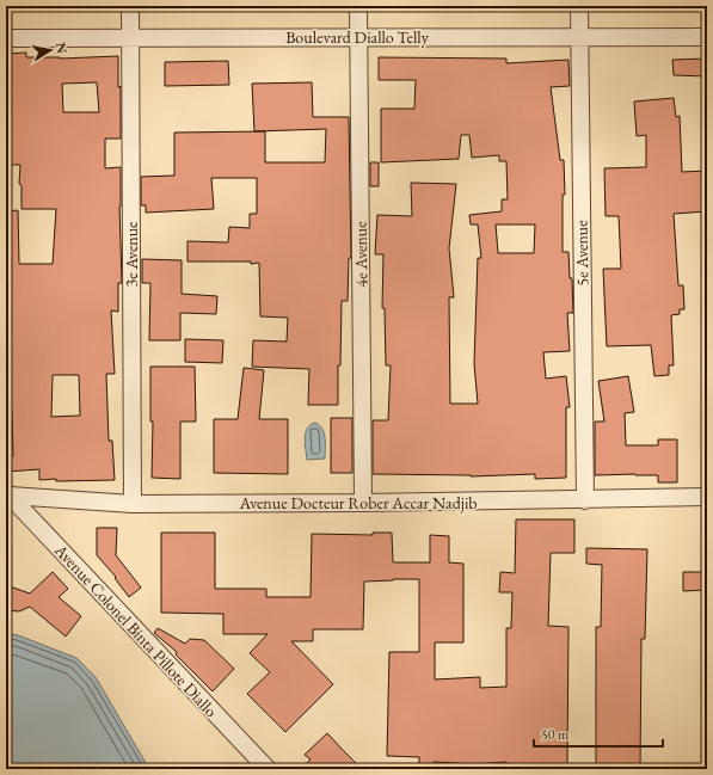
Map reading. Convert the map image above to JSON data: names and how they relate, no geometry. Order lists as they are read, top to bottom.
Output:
{
  "streets": {
    "street": [
      "Boulevard Diallo Telly",
      "5e Avenue",
      "3e Avenue",
      "4e Avenue",
      "Avenue Docteur Rober Accar Nadjib",
      "Avenue Colonel Binta Pillote Diallo"
    ]
  },
  "crossings": [
    ["Boulevard Diallo Telly", "5e Avenue"],
    ["Boulevard Diallo Telly", "3e Avenue"],
    ["Boulevard Diallo Telly", "4e Avenue"],
    ["5e Avenue", "Avenue Docteur Rober Accar Nadjib"],
    ["3e Avenue", "Avenue Docteur Rober Accar Nadjib"],
    ["4e Avenue", "Avenue Docteur Rober Accar Nadjib"],
    ["Avenue Docteur Rober Accar Nadjib", "Avenue Colonel Binta Pillote Diallo"]
  ],
  "scale_bar": "50 m",
  "north": "right"
}
